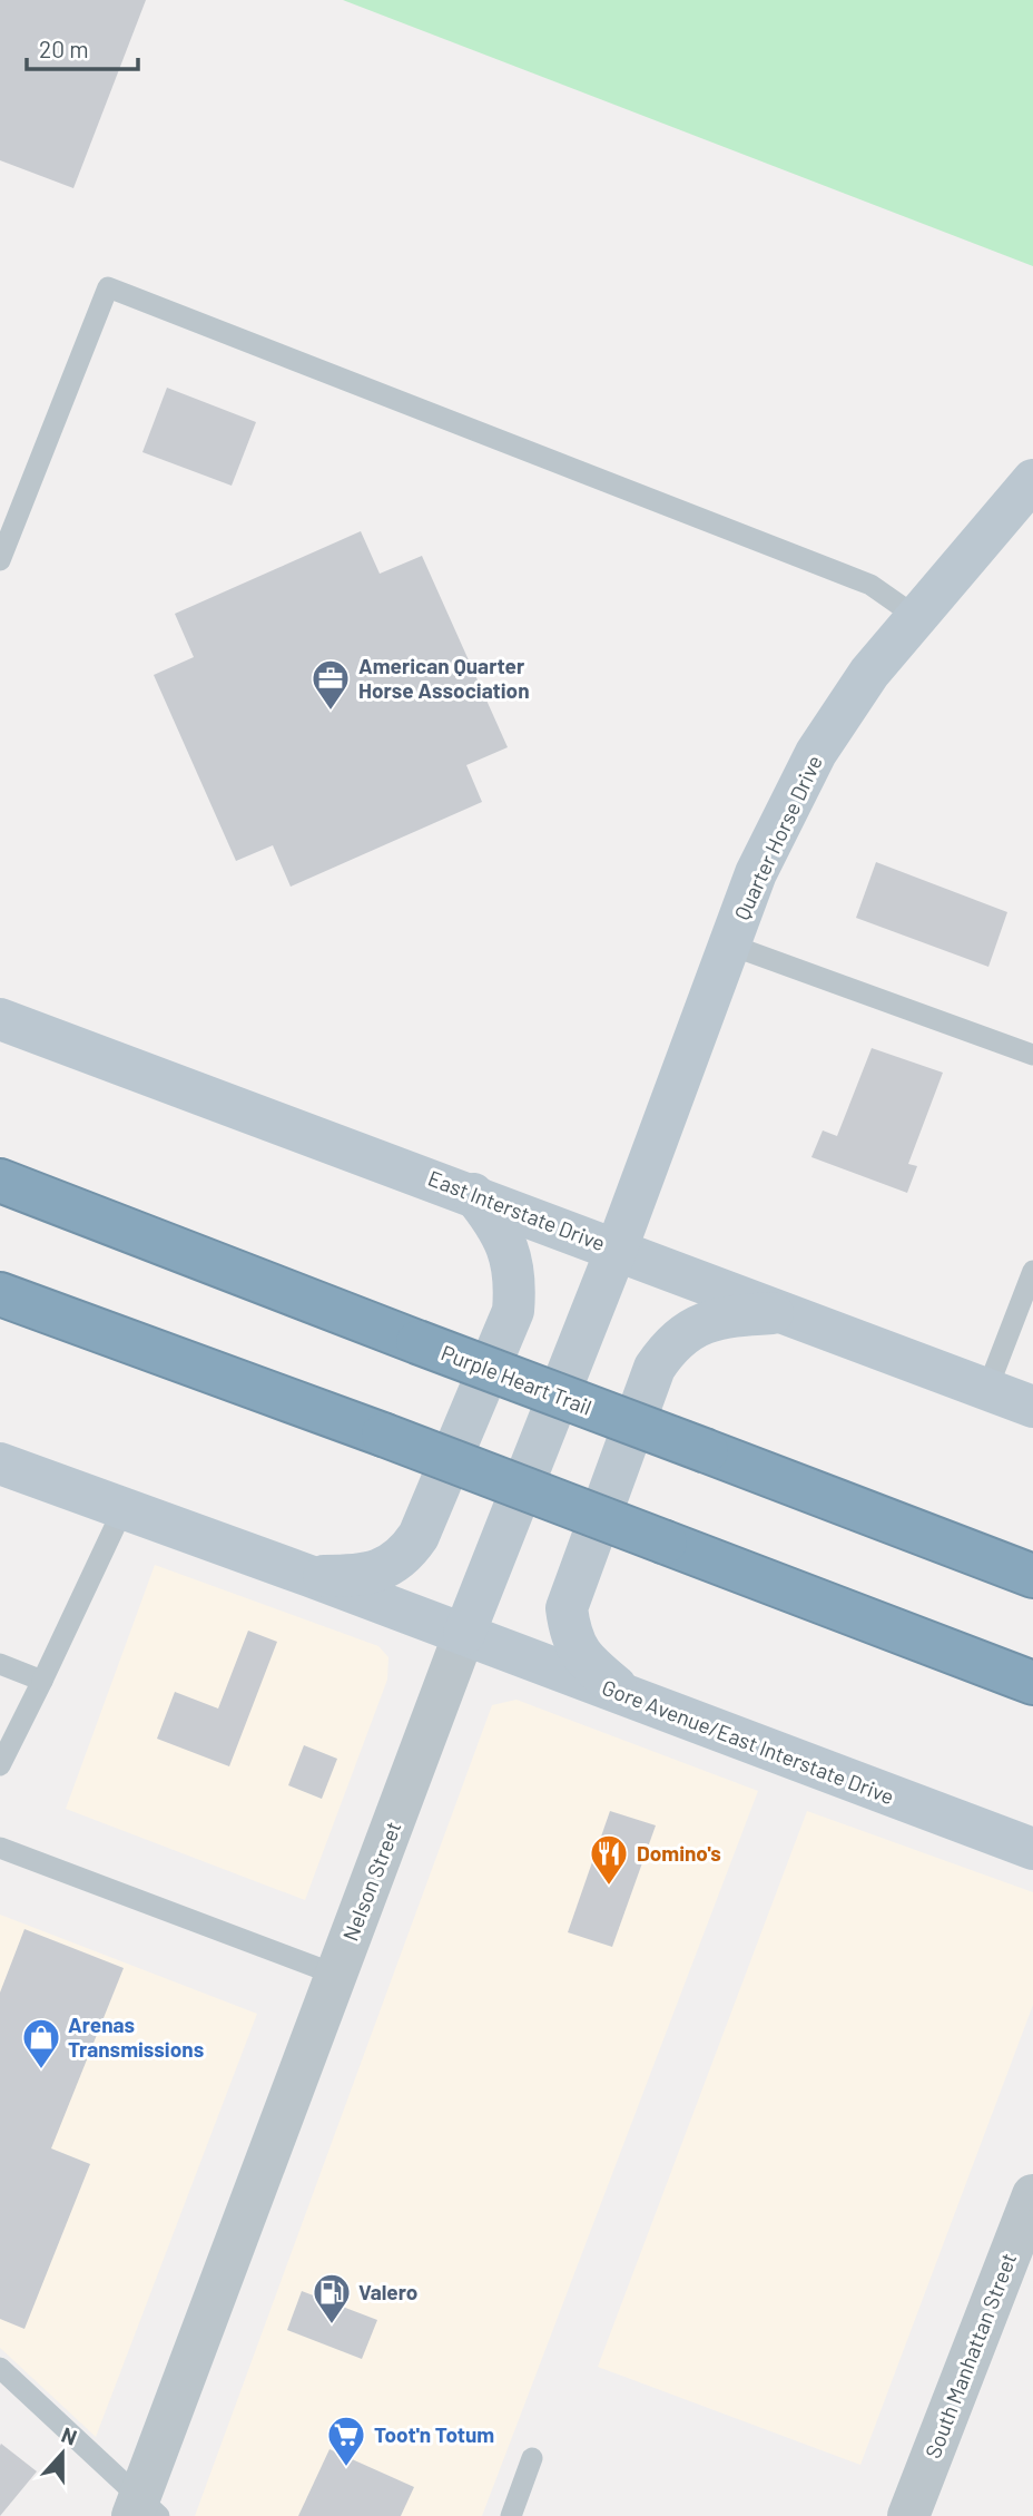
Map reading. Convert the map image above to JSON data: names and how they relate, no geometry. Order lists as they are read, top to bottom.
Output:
{
  "streets": {
    "highway": ["Purple Heart Trail"],
    "main road": [
      "Quarter Horse Drive",
      "East Interstate Drive",
      "Gore Avenue/East Interstate Drive",
      "Nelson Street"
    ],
    "street": ["South Manhattan Street"]
  },
  "crossings": [
    ["Quarter Horse Drive", "East Interstate Drive"],
    ["Quarter Horse Drive", "Nelson Street"],
    ["East Interstate Drive", "Nelson Street"],
    ["Gore Avenue/East Interstate Drive", "Nelson Street"]
  ],
  "places": {
    "office": ["American Quarter Horse Association"],
    "restaurant": ["Domino's"],
    "shop": ["Arenas Transmissions"],
    "fuel station": ["Valero"],
    "supermarket": ["Toot'n Totum"]
  },
  "scale_bar": "20 m",
  "north": "top"
}
